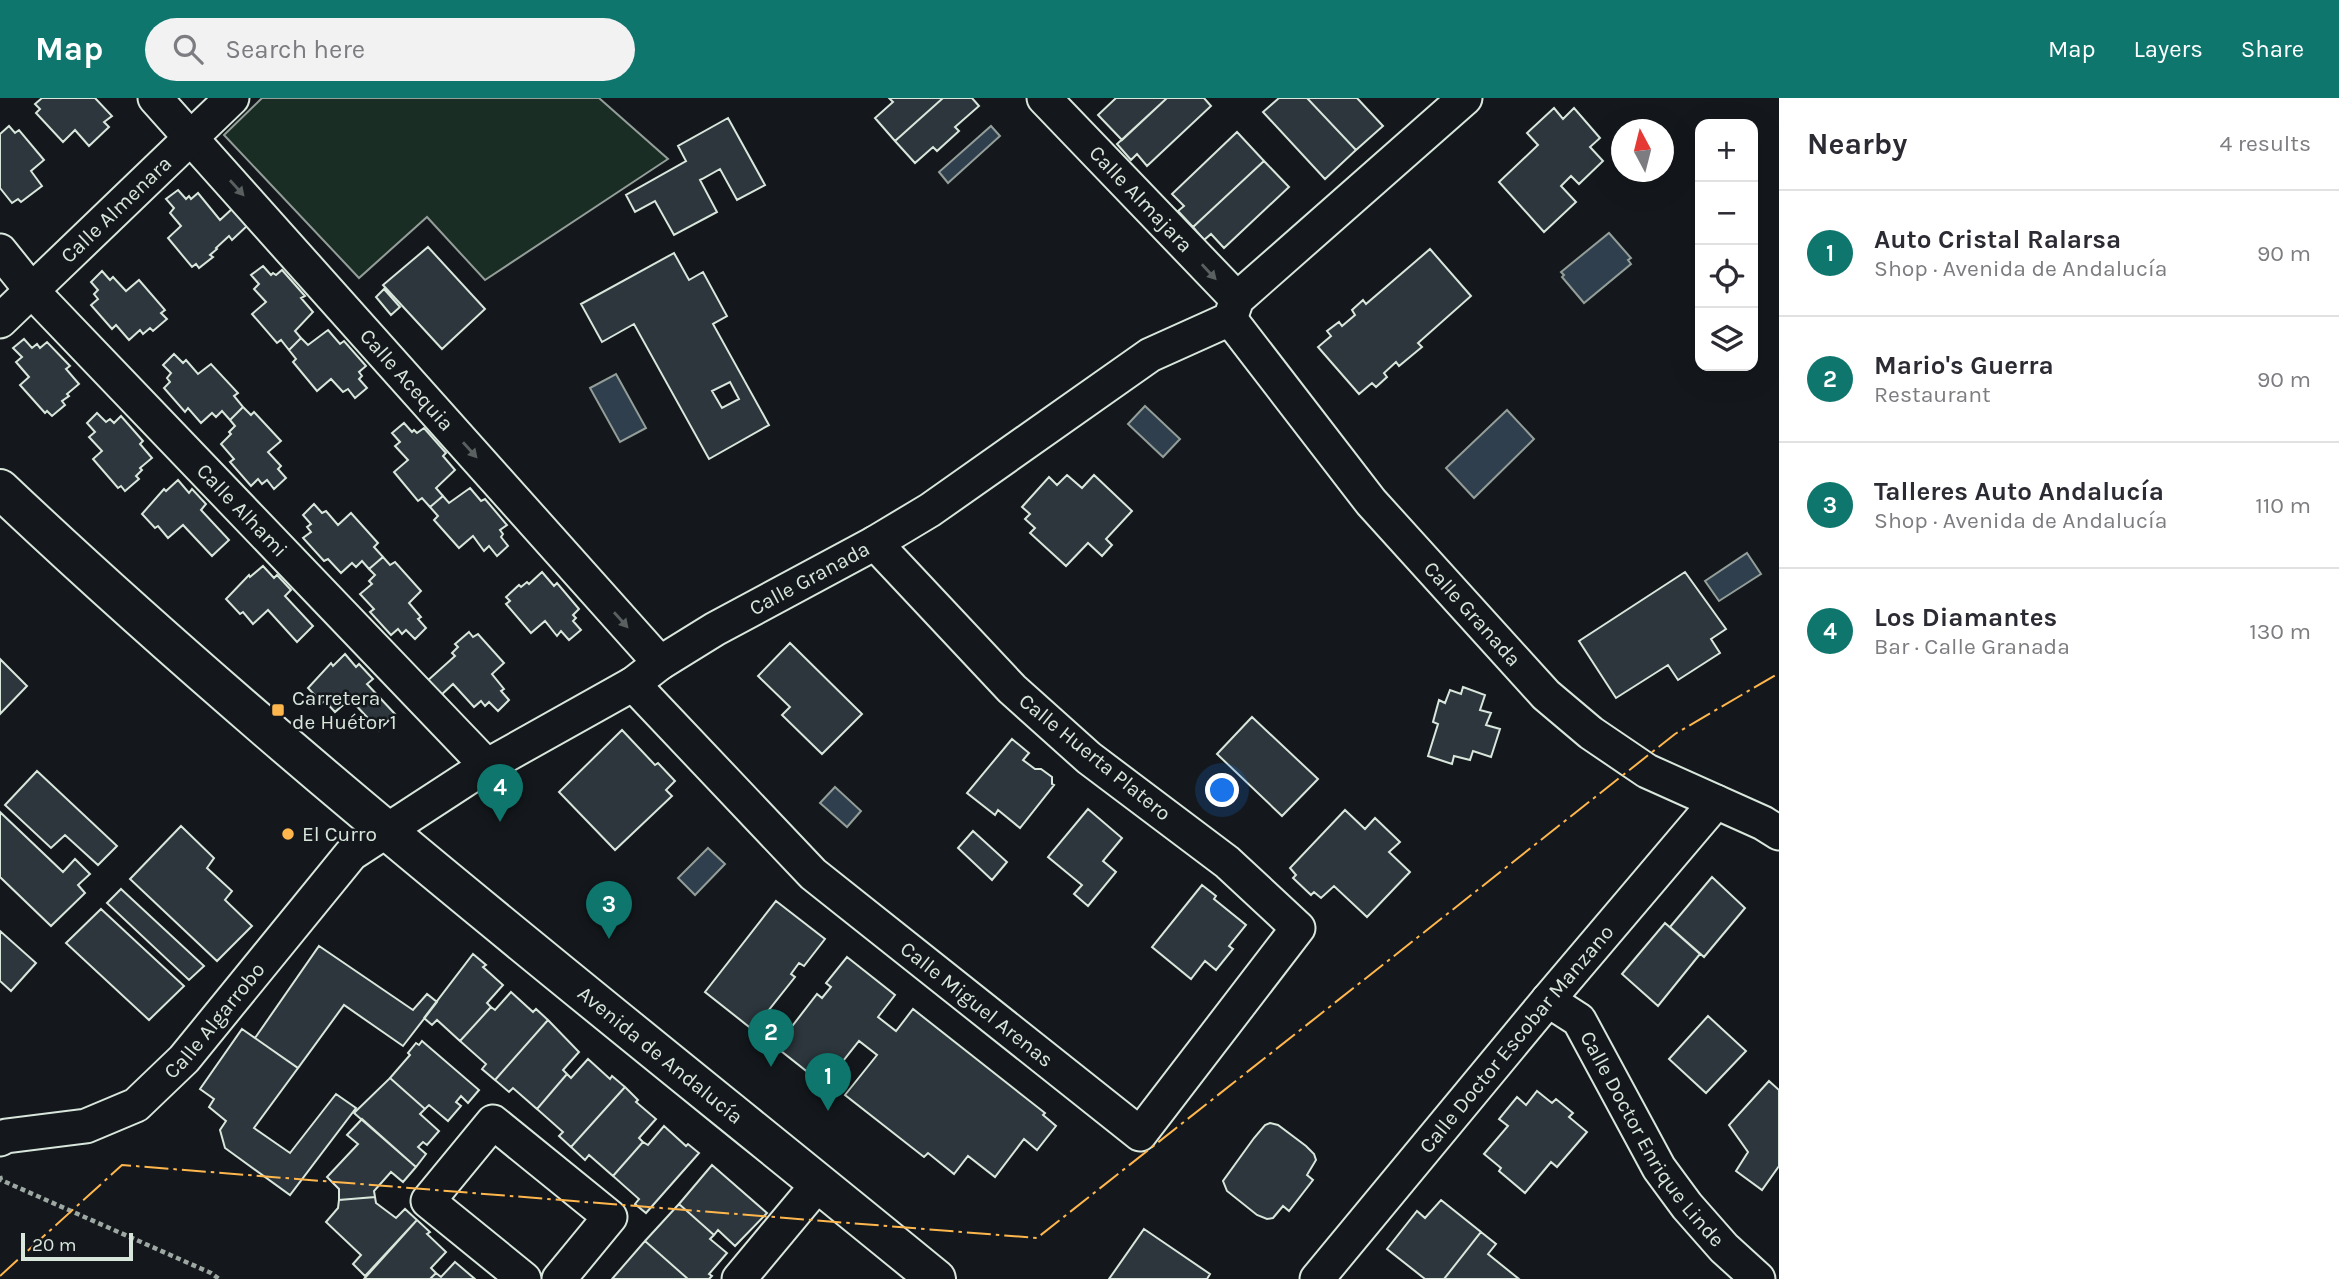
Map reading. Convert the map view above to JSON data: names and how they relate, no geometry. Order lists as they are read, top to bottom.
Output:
{
  "streets": {
    "street": [
      "Calle Almajara",
      "Calle Almenara",
      "Calle Acequia",
      "Calle Alhami",
      "Calle Granada",
      "Calle Huerta Platero",
      "Calle Miguel Arenas",
      "Calle Algarrobo",
      "Calle Doctor Escobar Manzano",
      "Avenida de Andalucía",
      "Calle Doctor Enrique Linde"
    ]
  },
  "crossings": [
    ["Calle Almajara", "Calle Granada"],
    ["Calle Almenara", "Calle Acequia"],
    ["Calle Almenara", "Calle Alhami"],
    ["Calle Acequia", "Calle Granada"],
    ["Calle Alhami", "Calle Granada"],
    ["Calle Granada", "Calle Huerta Platero"],
    ["Calle Granada", "Calle Miguel Arenas"],
    ["Calle Granada", "Calle Algarrobo"],
    ["Calle Granada", "Calle Doctor Escobar Manzano"],
    ["Calle Granada", "Avenida de Andalucía"],
    ["Calle Huerta Platero", "Calle Miguel Arenas"],
    ["Calle Algarrobo", "Avenida de Andalucía"],
    ["Calle Doctor Escobar Manzano", "Calle Doctor Enrique Linde"]
  ],
  "one_way": ["Calle Almajara", "Calle Acequia"],
  "places": {
    "transit": ["Carretera de Huétor 1"],
    "other": ["El Curro"]
  },
  "scale_bar": "20 m",
  "north": "top",
  "page": {
    "header": "Map",
    "search": "Search here",
    "nav": ["Map", "Layers", "Share"],
    "heading": ["Nearby", "4 results"],
    "map_buttons": ["+", "−"],
    "list": [
      {
        "mark": "1",
        "name": "Auto Cristal Ralarsa",
        "note": "Shop · Avenida de Andalucía",
        "value": "90 m"
      },
      {
        "mark": "2",
        "name": "Mario's Guerra",
        "note": "Restaurant",
        "value": "90 m"
      },
      {
        "mark": "3",
        "name": "Talleres Auto Andalucía",
        "note": "Shop · Avenida de Andalucía",
        "value": "110 m"
      },
      {
        "mark": "4",
        "name": "Los Diamantes",
        "note": "Bar · Calle Granada",
        "value": "130 m"
      }
    ],
    "pins": [
      "4",
      "3",
      "2",
      "1"
    ],
    "scale": "20 m"
  }
}
